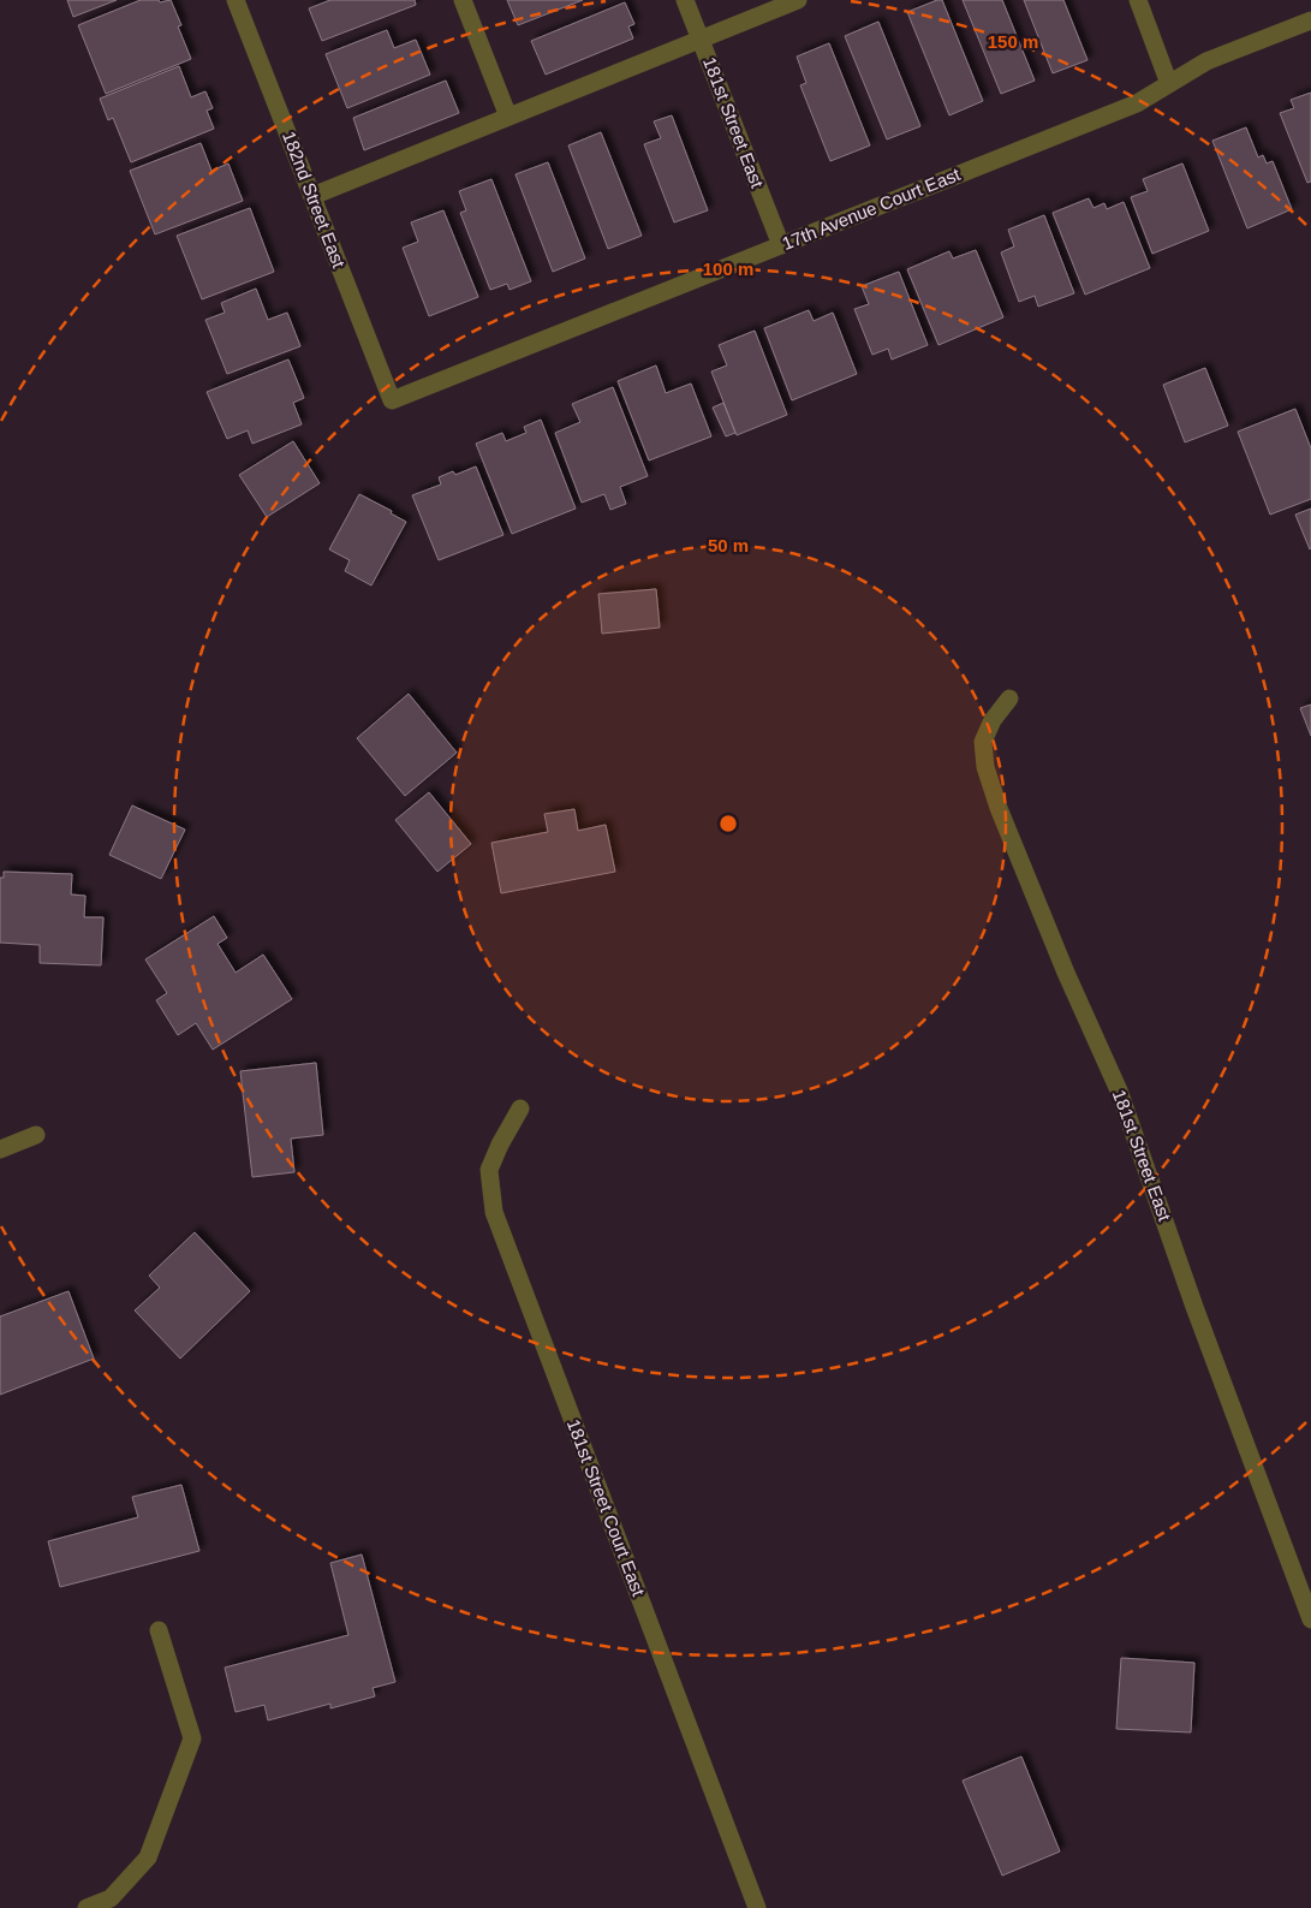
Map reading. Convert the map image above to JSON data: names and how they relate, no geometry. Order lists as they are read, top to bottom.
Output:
{
  "streets": {
    "street": [
      "181st Street East",
      "182nd Street East",
      "17th Avenue Court East",
      "181st Street Court East"
    ]
  },
  "crossings": [
    ["181st Street East", "17th Avenue Court East"],
    ["182nd Street East", "17th Avenue Court East"]
  ],
  "rings": ["150 m", "100 m", "50 m"]
}
